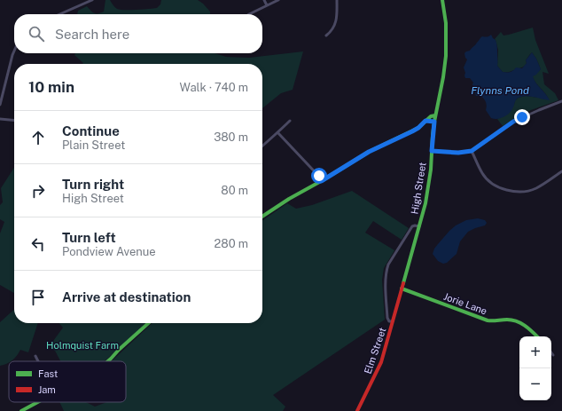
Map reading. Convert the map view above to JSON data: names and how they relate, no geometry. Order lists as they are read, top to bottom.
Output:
{
  "streets": {
    "street": ["High Street", "Jorie Lane", "Elm Street"]
  },
  "crossings": [
    ["High Street", "Jorie Lane"],
    ["High Street", "Elm Street"]
  ],
  "water": ["Flynns Pond"],
  "parks": ["Holmquist Farm"],
  "legend": ["Fast", "Jam"],
  "page": {
    "search": "Search here",
    "heading": ["10 min", "Walk · 740 m"],
    "list": [
      ["Continue", "Plain Street", "380 m"],
      ["Turn right", "High Street", "80 m"],
      ["Turn left", "Pondview Avenue", "280 m"],
      "Arrive at destination"
    ],
    "map_buttons": ["+", "−"]
  }
}
